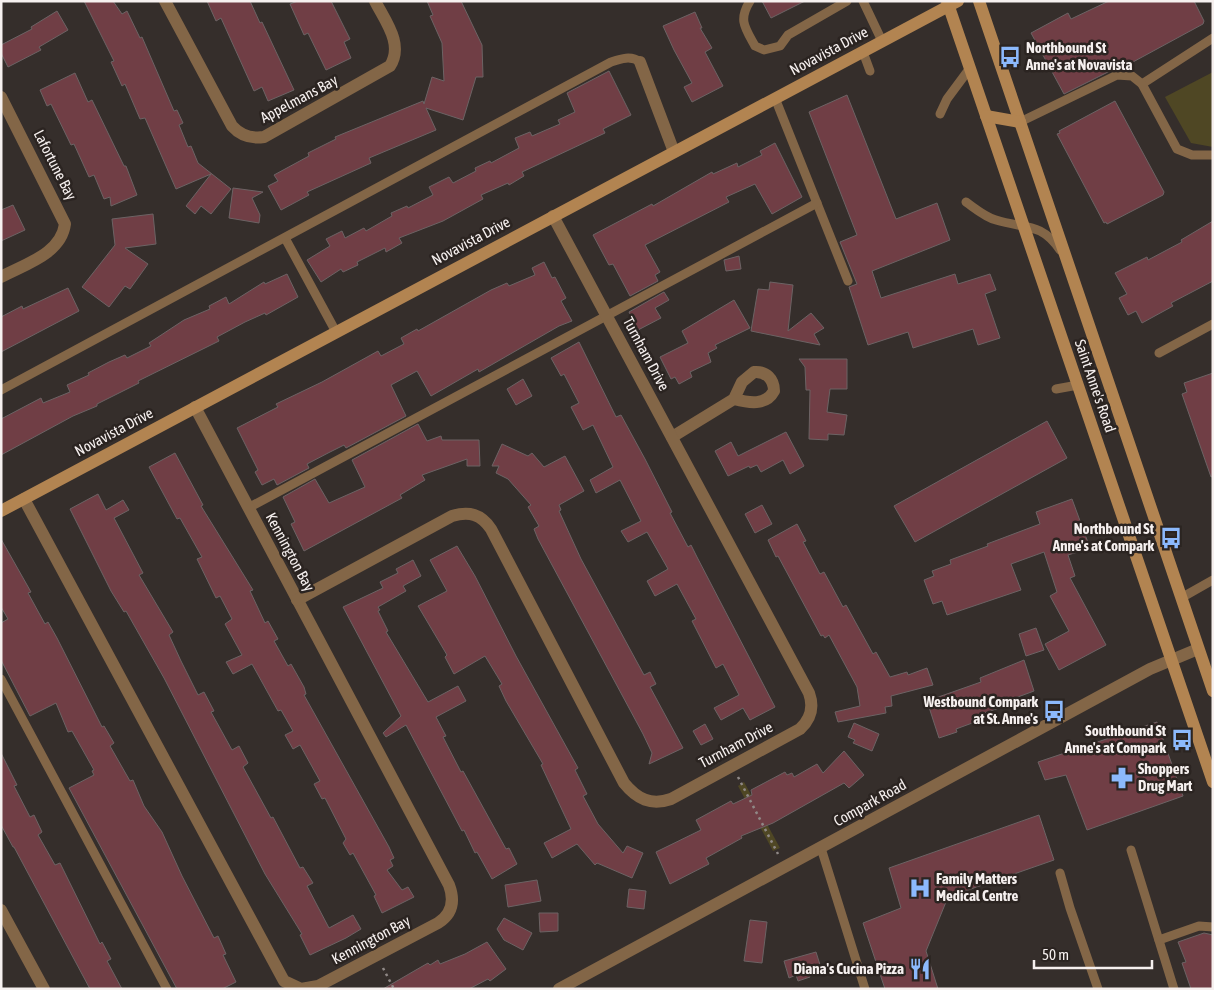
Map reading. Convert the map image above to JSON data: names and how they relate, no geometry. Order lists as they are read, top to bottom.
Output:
{
  "streets": {
    "main road": ["Novavista Drive", "Saint Anne's Road"],
    "street": [
      "Appelmans Bay",
      "Lafortune Bay",
      "Turnham Drive",
      "Kennington Bay",
      "Compark Road"
    ]
  },
  "crossings": [
    ["Novavista Drive", "Turnham Drive"],
    ["Novavista Drive", "Saint Anne's Road"],
    ["Novavista Drive", "Kennington Bay"],
    ["Turnham Drive", "Kennington Bay"],
    ["Saint Anne's Road", "Compark Road"]
  ],
  "places": {
    "bus stop": [
      "Northbound St Anne's at Novavista",
      "Northbound St Anne's at Compark",
      "Westbound Compark at St. Anne's",
      "Southbound St Anne's at Compark"
    ],
    "pharmacy": ["Shoppers Drug Mart"],
    "hospital": ["Family Matters Medical Centre"],
    "restaurant": ["Diana's Cucina Pizza"]
  },
  "scale_bar": "50 m"
}
